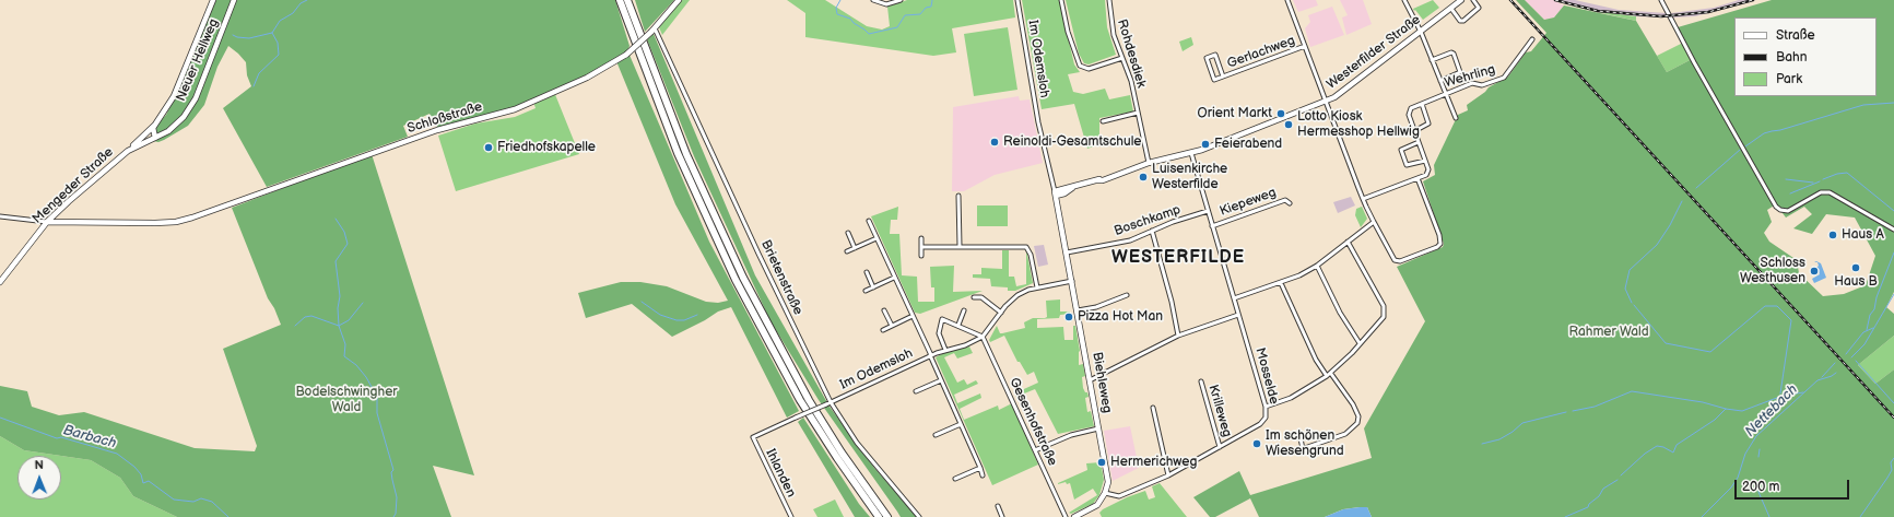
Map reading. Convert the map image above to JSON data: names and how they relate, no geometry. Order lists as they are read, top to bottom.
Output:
{
  "streets": {
    "street": [
      "Gerlachweg",
      "Westerfilder Straße",
      "Rohdesdiek",
      "Im Odemsloh",
      "Neuer Hellweg",
      "Wehrling",
      "Schloßstraße",
      "Mengeder Straße",
      "Kiepeweg",
      "Boschkamp",
      "Brietenstraße",
      "Mosselde",
      "Biehleweg",
      "Krilleweg",
      "Gesenhofstraße",
      "Ihlanden"
    ]
  },
  "crossings": [
    ["Westerfilder Straße", "Rohdesdiek"],
    ["Westerfilder Straße", "Im Odemsloh"],
    ["Westerfilder Straße", "Mosselde"],
    ["Im Odemsloh", "Boschkamp"],
    ["Im Odemsloh", "Brietenstraße"],
    ["Im Odemsloh", "Biehleweg"],
    ["Im Odemsloh", "Gesenhofstraße"],
    ["Im Odemsloh", "Ihlanden"],
    ["Neuer Hellweg", "Mengeder Straße"],
    ["Schloßstraße", "Mengeder Straße"],
    ["Schloßstraße", "Brietenstraße"],
    ["Kiepeweg", "Mosselde"],
    ["Boschkamp", "Mosselde"],
    ["Mosselde", "Biehleweg"],
    ["Mosselde", "Krilleweg"]
  ],
  "districts": ["WESTERFILDE"],
  "water": ["Nettebach", "Barbach"],
  "parks": ["Rahmer Wald", "Bodelschwingher Wald"],
  "places": [
    "Orient Markt",
    "Lotto Kiosk Hermesshop Hellwig",
    "Reinoldi-Gesamtschule",
    "Feierabend",
    "Friedhofskapelle",
    "Luisenkirche Westerfilde",
    "Haus A",
    "Haus B",
    "Schloss Westhusen",
    "Pizza Hot Man",
    "Im schönen Wiesengrund",
    "Hermerichweg"
  ],
  "legend": ["Straße", "Bahn", "Park"],
  "scale_bar": "200 m",
  "north": "top"
}
